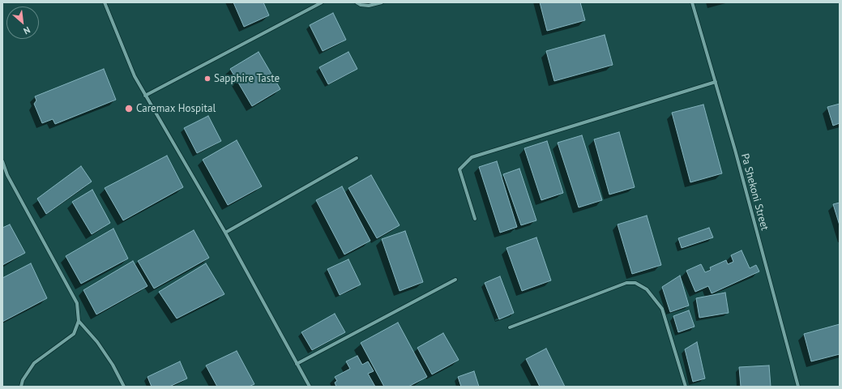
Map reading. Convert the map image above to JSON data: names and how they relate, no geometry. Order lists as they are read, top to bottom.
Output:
{
  "streets": {
    "street": ["Pa Shekoni Street"]
  },
  "places": ["Sapphire Taste", "Caremax Hospital"],
  "north": "bottom right"
}
